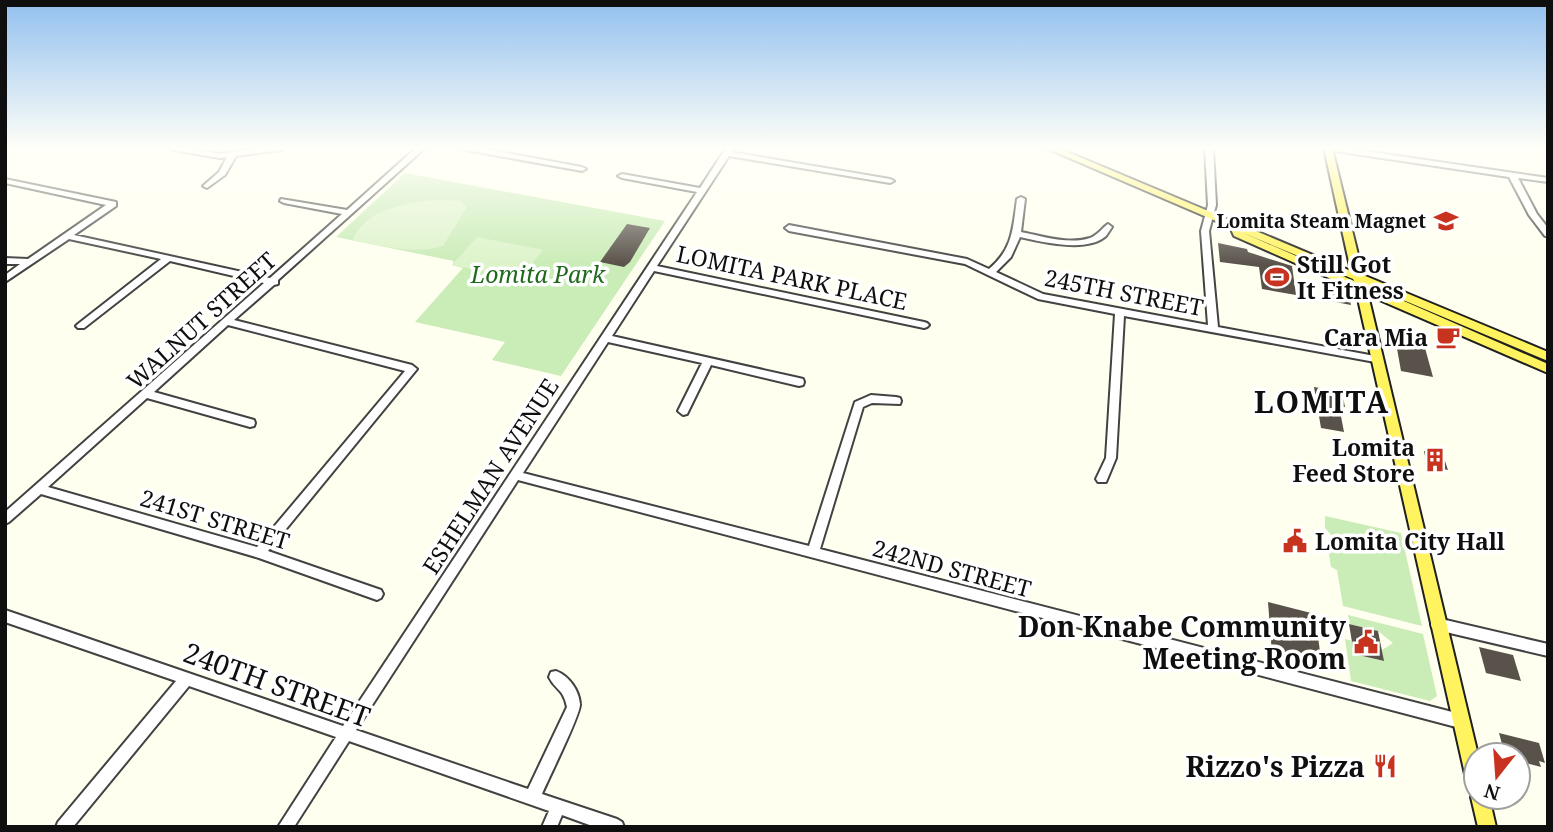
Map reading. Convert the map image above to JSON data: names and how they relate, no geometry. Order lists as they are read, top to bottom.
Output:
{
  "streets": {
    "street": [
      "LOMITA PARK PLACE",
      "245TH STREET",
      "WALNUT STREET",
      "ESHELMAN AVENUE",
      "241ST STREET",
      "242ND STREET",
      "240TH STREET"
    ]
  },
  "crossings": [
    ["LOMITA PARK PLACE", "ESHELMAN AVENUE"],
    ["WALNUT STREET", "241ST STREET"],
    ["ESHELMAN AVENUE", "242ND STREET"],
    ["ESHELMAN AVENUE", "240TH STREET"]
  ],
  "districts": ["LOMITA"],
  "parks": ["Lomita Park"],
  "places": {
    "school or university": ["Lomita Steam Magnet"],
    "sports": ["Still Got It Fitness"],
    "cafe": ["Cara Mia"],
    "building": ["Lomita Feed Store"],
    "public building": ["Lomita City Hall", "Don Knabe Community Meeting Room"],
    "restaurant": ["Rizzo's Pizza"]
  },
  "north": "bottom"
}
